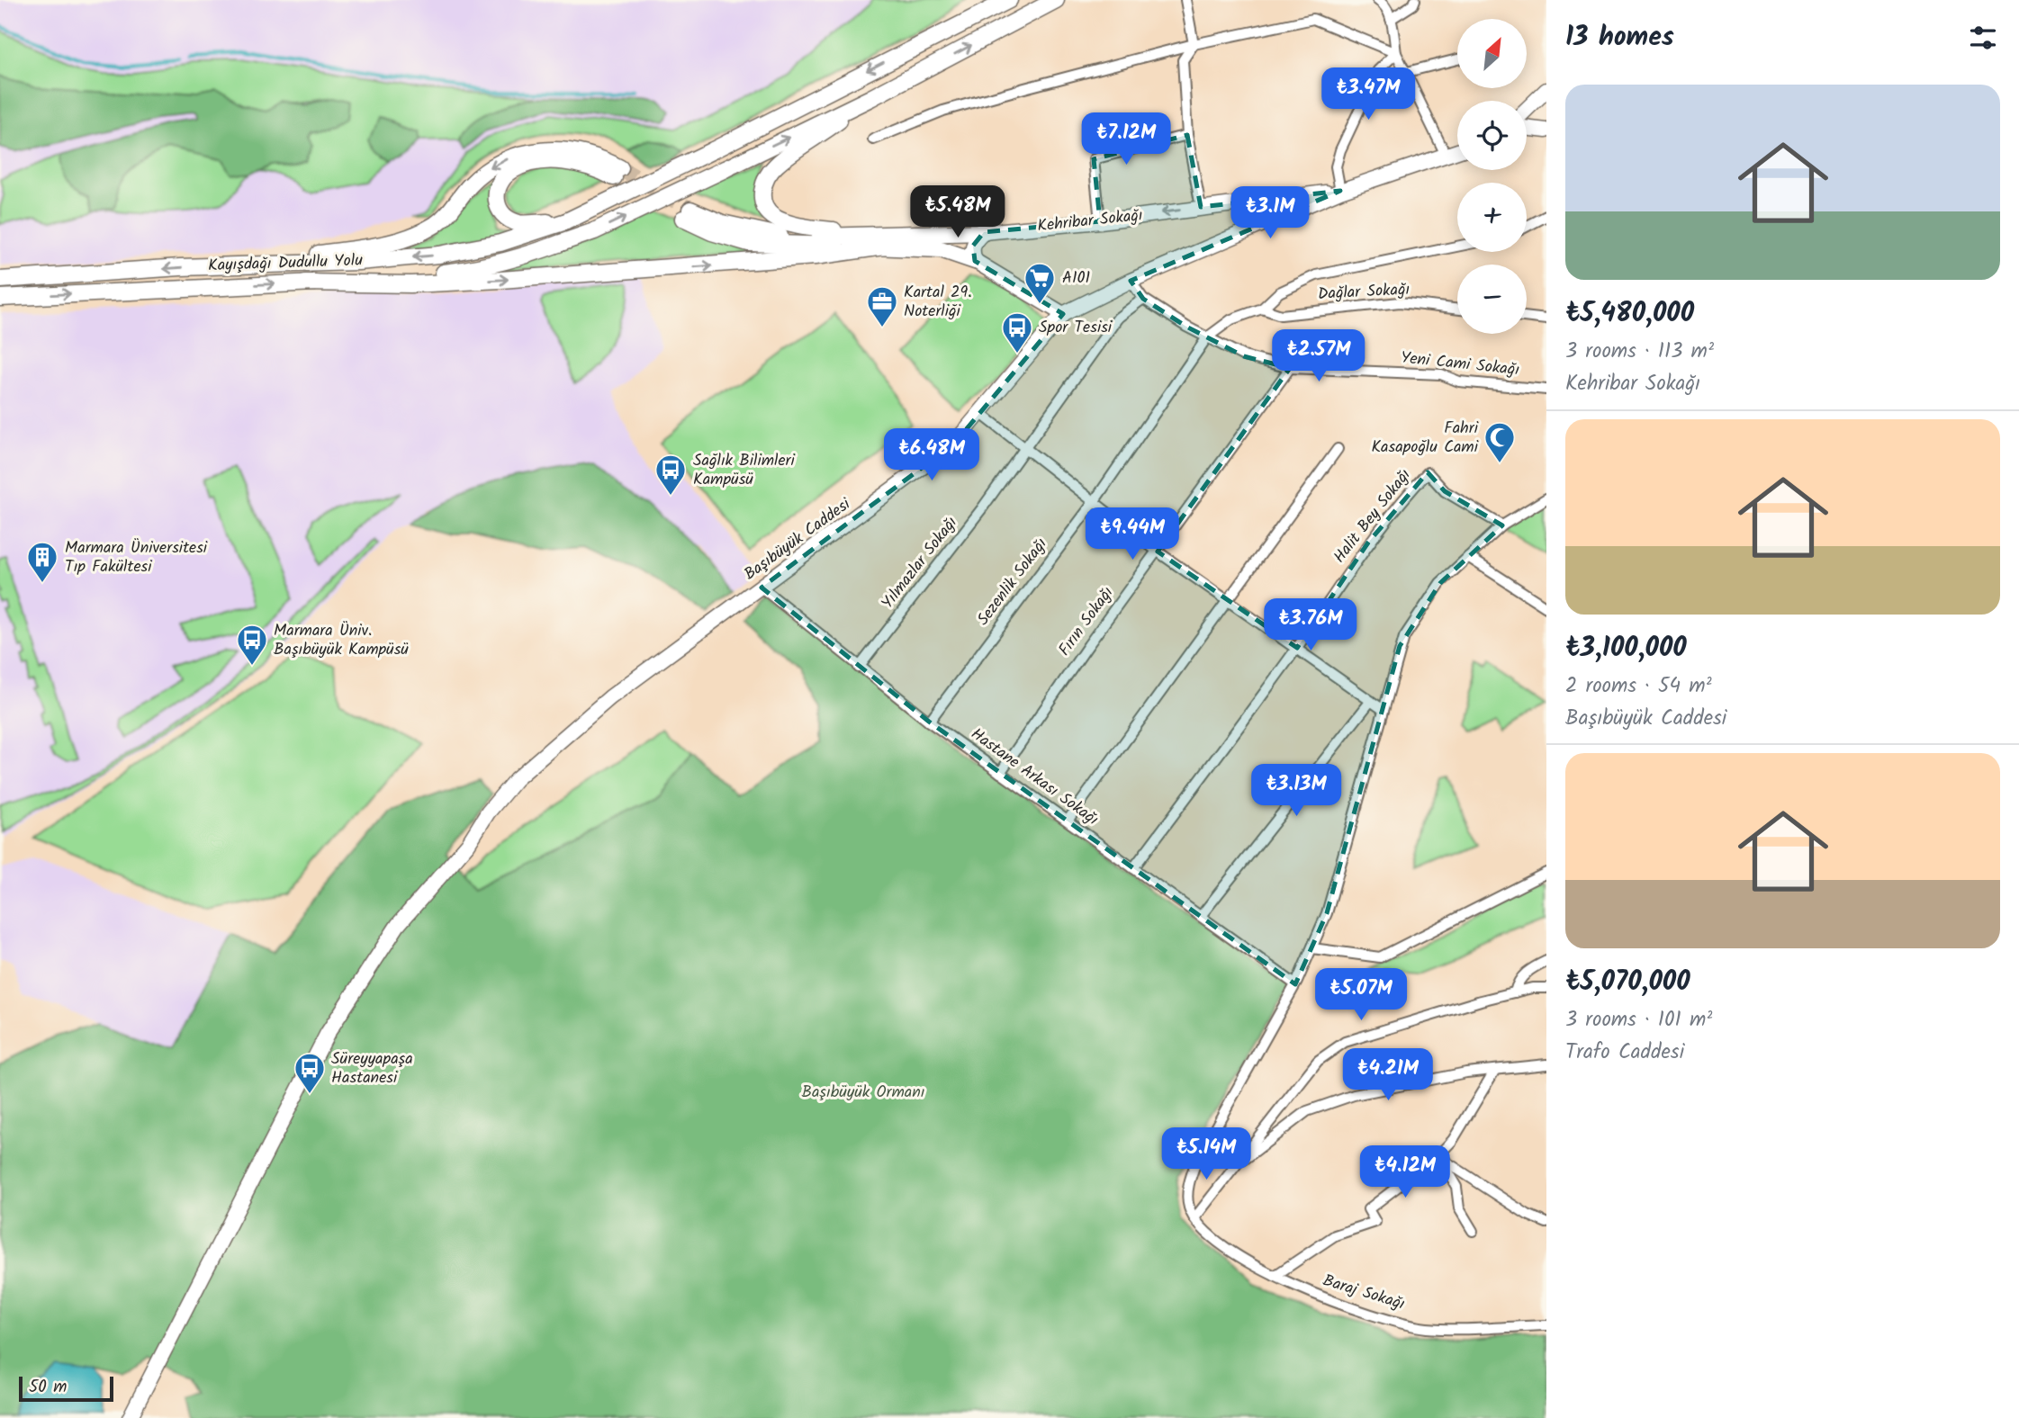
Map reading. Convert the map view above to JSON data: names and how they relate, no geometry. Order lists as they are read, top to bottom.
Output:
{
  "streets": {
    "main road": ["Kehribar Sokağı", "Kayışdağı Dudullu Yolu", "Başıbüyük Caddesi"],
    "street": [
      "Dağlar Sokağı",
      "Yeni Cami Sokağı",
      "Halit Bey Sokağı",
      "Yılmazlar Sokağı",
      "Sezenlik Sokağı",
      "Fırın Sokağı",
      "Hastane Arkası Sokağı",
      "Baraj Sokağı"
    ]
  },
  "crossings": [
    ["Kehribar Sokağı", "Başıbüyük Caddesi"],
    ["Dağlar Sokağı", "Sezenlik Sokağı"],
    ["Yeni Cami Sokağı", "Başıbüyük Caddesi"],
    ["Yeni Cami Sokağı", "Yılmazlar Sokağı"],
    ["Yeni Cami Sokağı", "Sezenlik Sokağı"],
    ["Yeni Cami Sokağı", "Fırın Sokağı"],
    ["Halit Bey Sokağı", "Hastane Arkası Sokağı"],
    ["Başıbüyük Caddesi", "Hastane Arkası Sokağı"],
    ["Yılmazlar Sokağı", "Hastane Arkası Sokağı"],
    ["Sezenlik Sokağı", "Hastane Arkası Sokağı"],
    ["Fırın Sokağı", "Hastane Arkası Sokağı"]
  ],
  "parks": ["Başıbüyük Ormanı"],
  "places": {
    "supermarket": ["A101"],
    "office": ["Kartal 29. Noterliği"],
    "bus stop": [
      "Spor Tesisi",
      "Sağlık Bilimleri Kampüsü",
      "Marmara Üniv. Başıbüyük Kampüsü",
      "Süreyyapaşa Hastanesi"
    ],
    "mosque": ["Fahri Kasapoğlu Cami"],
    "building": ["Marmara Üniversitesi Tıp Fakültesi"]
  },
  "scale_bar": "50 m",
  "north": "top right",
  "page": {
    "heading": "13 homes",
    "map_buttons": ["+", "−"],
    "price": [
      "₺3.47M",
      "₺7.12M",
      "₺5.48M",
      "₺3.1M",
      "₺2.57M",
      "₺6.48M",
      "₺9.44M",
      "₺3.76M",
      "₺3.13M",
      "₺5.07M",
      "₺4.21M",
      "₺5.14M",
      "₺4.12M"
    ],
    "list": [
      {
        "name": "₺5,480,000",
        "note": "3 rooms · 113 m² · Kehribar Sokağı"
      },
      {
        "name": "₺3,100,000",
        "note": "2 rooms · 54 m² · Başıbüyük Caddesi"
      },
      {
        "name": "₺5,070,000",
        "note": "3 rooms · 101 m² · Trafo Caddesi"
      }
    ],
    "scale": "50 m"
  }
}
